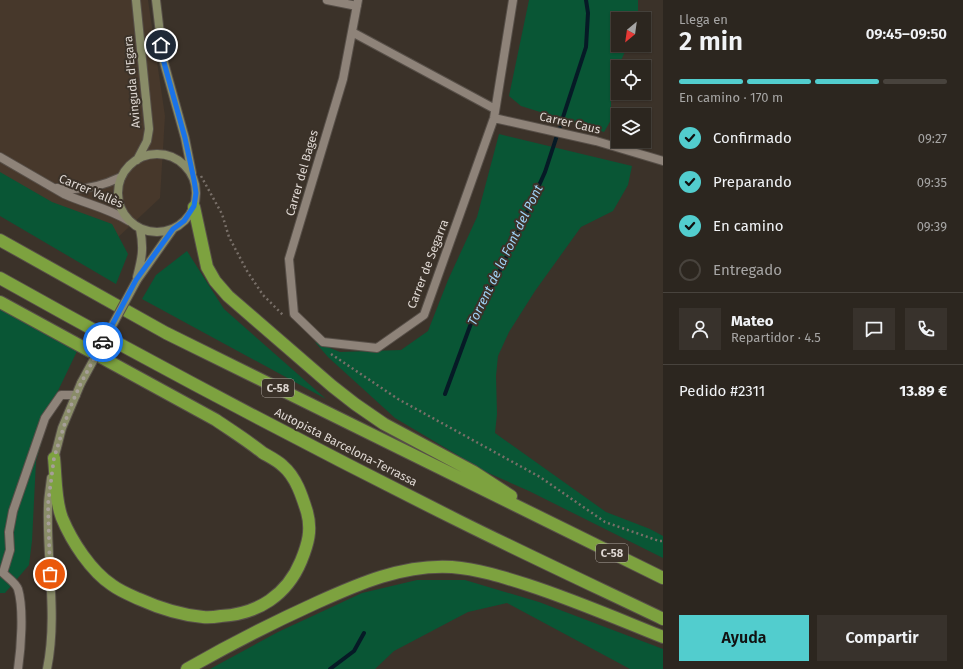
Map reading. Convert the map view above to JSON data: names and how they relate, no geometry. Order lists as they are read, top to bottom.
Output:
{
  "streets": {
    "highway": ["C-58", "Autopista Barcelona-Terrassa"],
    "street": [
      "Avinguda d'Egara",
      "Carrer Caus",
      "Carrer del Bages",
      "Carrer Vallès",
      "Carrer de Segarra"
    ]
  },
  "crossings": [
    ["Avinguda d'Egara", "Carrer Vallès"],
    ["Carrer Caus", "Carrer de Segarra"],
    ["Carrer del Bages", "Carrer de Segarra"]
  ],
  "water": ["Torrent de la Font del Pont"],
  "north": "bottom left",
  "page": {
    "heading": ["2 min", "Llega en", "09:45–09:50"],
    "panel": [
      "Mateo",
      "Repartidor · 4.5",
      "Pedido #2311",
      "13.89 €"
    ],
    "bar": "En camino · 170 m",
    "list": [
      ["Confirmado", "09:27"],
      ["Preparando", "09:35"],
      ["En camino", "09:39"],
      "Entregado"
    ],
    "buttons": ["Ayuda", "Compartir"]
  }
}
